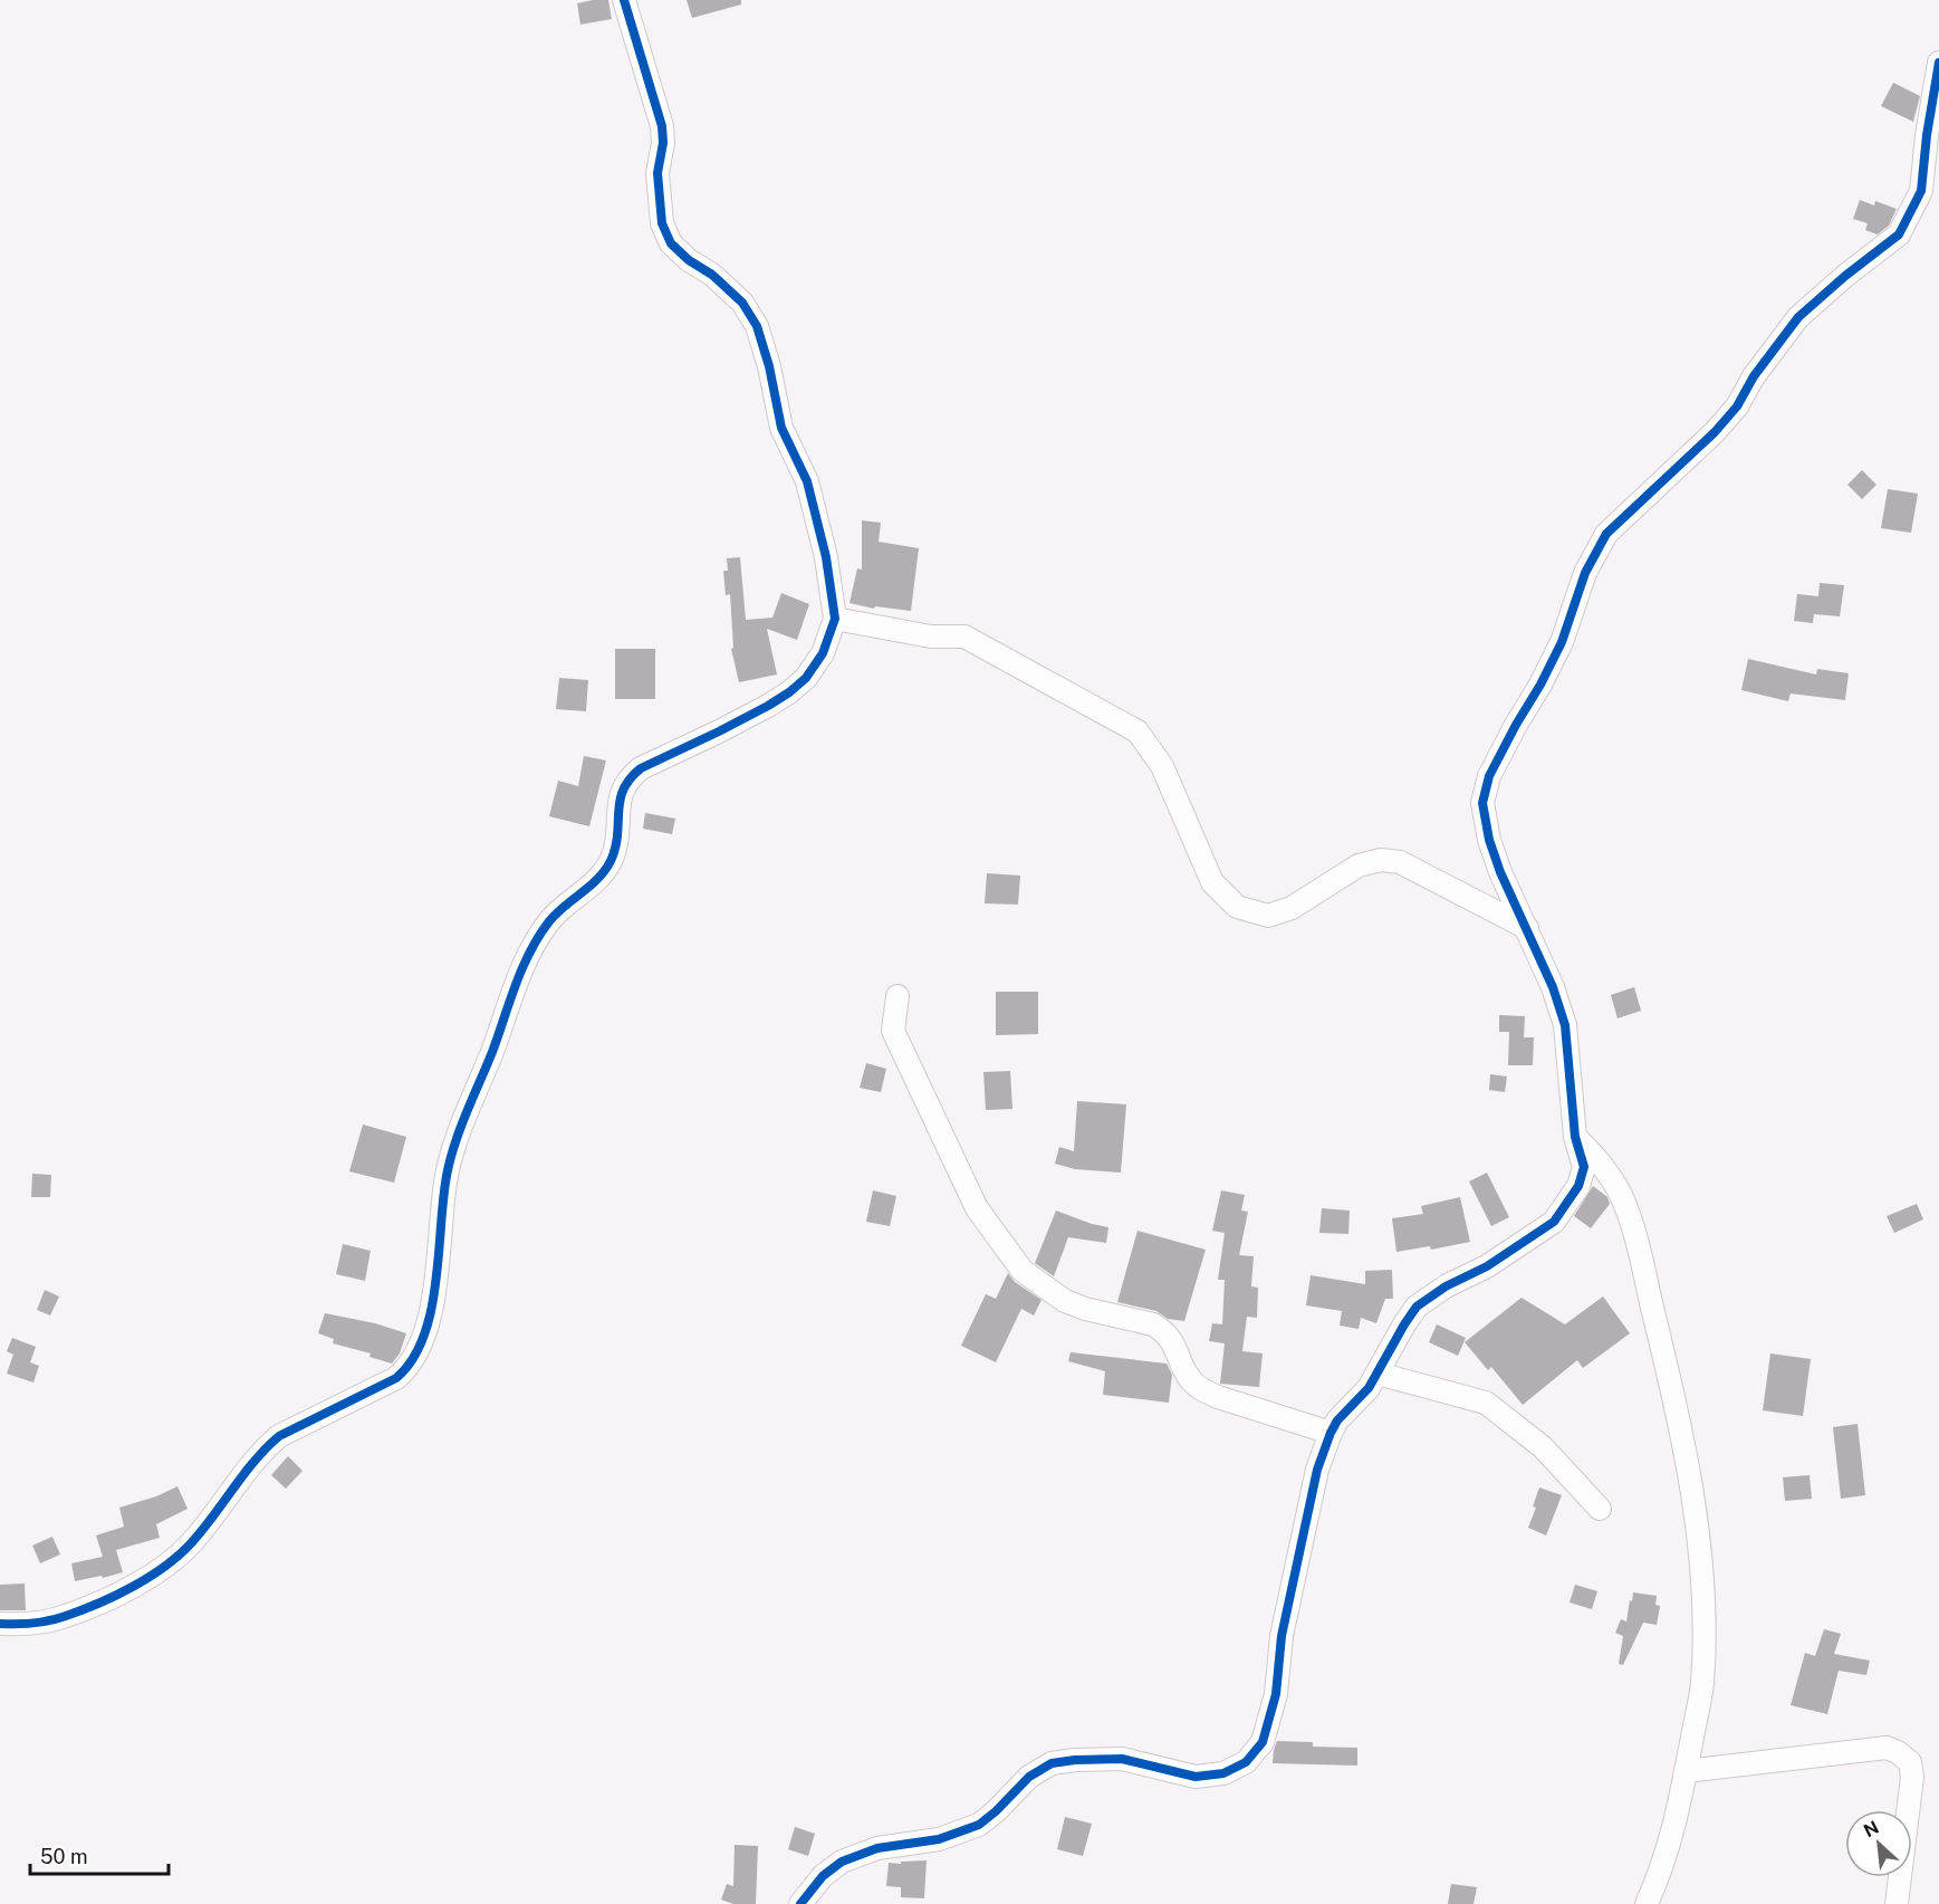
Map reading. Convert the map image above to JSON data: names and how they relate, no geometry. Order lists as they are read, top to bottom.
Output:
{
  "scale_bar": "50 m",
  "north": "top left"
}
